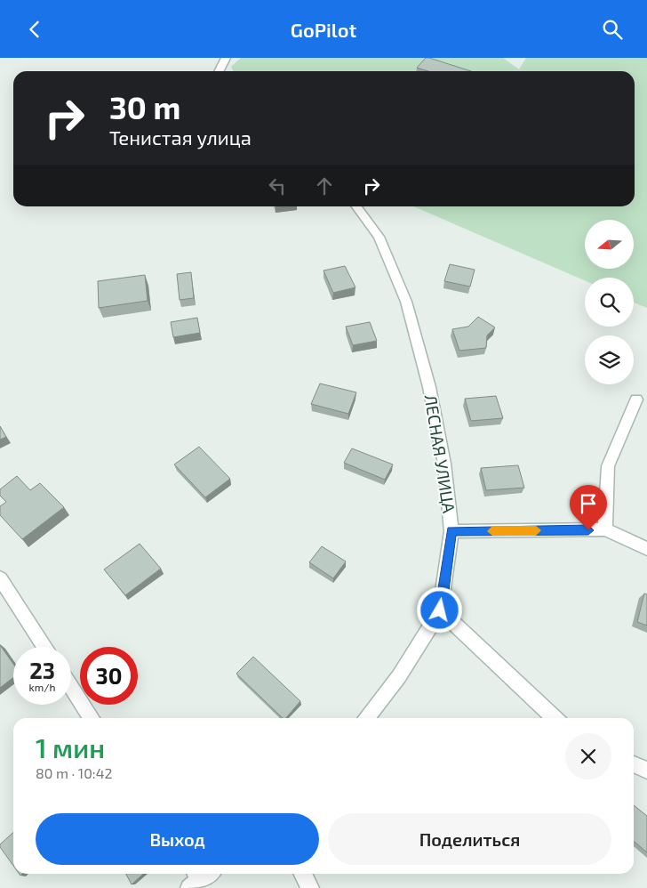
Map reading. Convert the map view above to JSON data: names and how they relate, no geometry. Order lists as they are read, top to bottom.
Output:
{
  "streets": {
    "street": ["ЛЕСНАЯ УЛИЦА"]
  },
  "north": "left",
  "page": {
    "header": "GoPilot",
    "turn": ["30 m", "Тенистая улица"],
    "speed": "23 km/h",
    "limit": "30",
    "heading": ["1 мин", "80 m · 10:42"],
    "buttons": ["Выход", "Поделиться"]
  }
}
